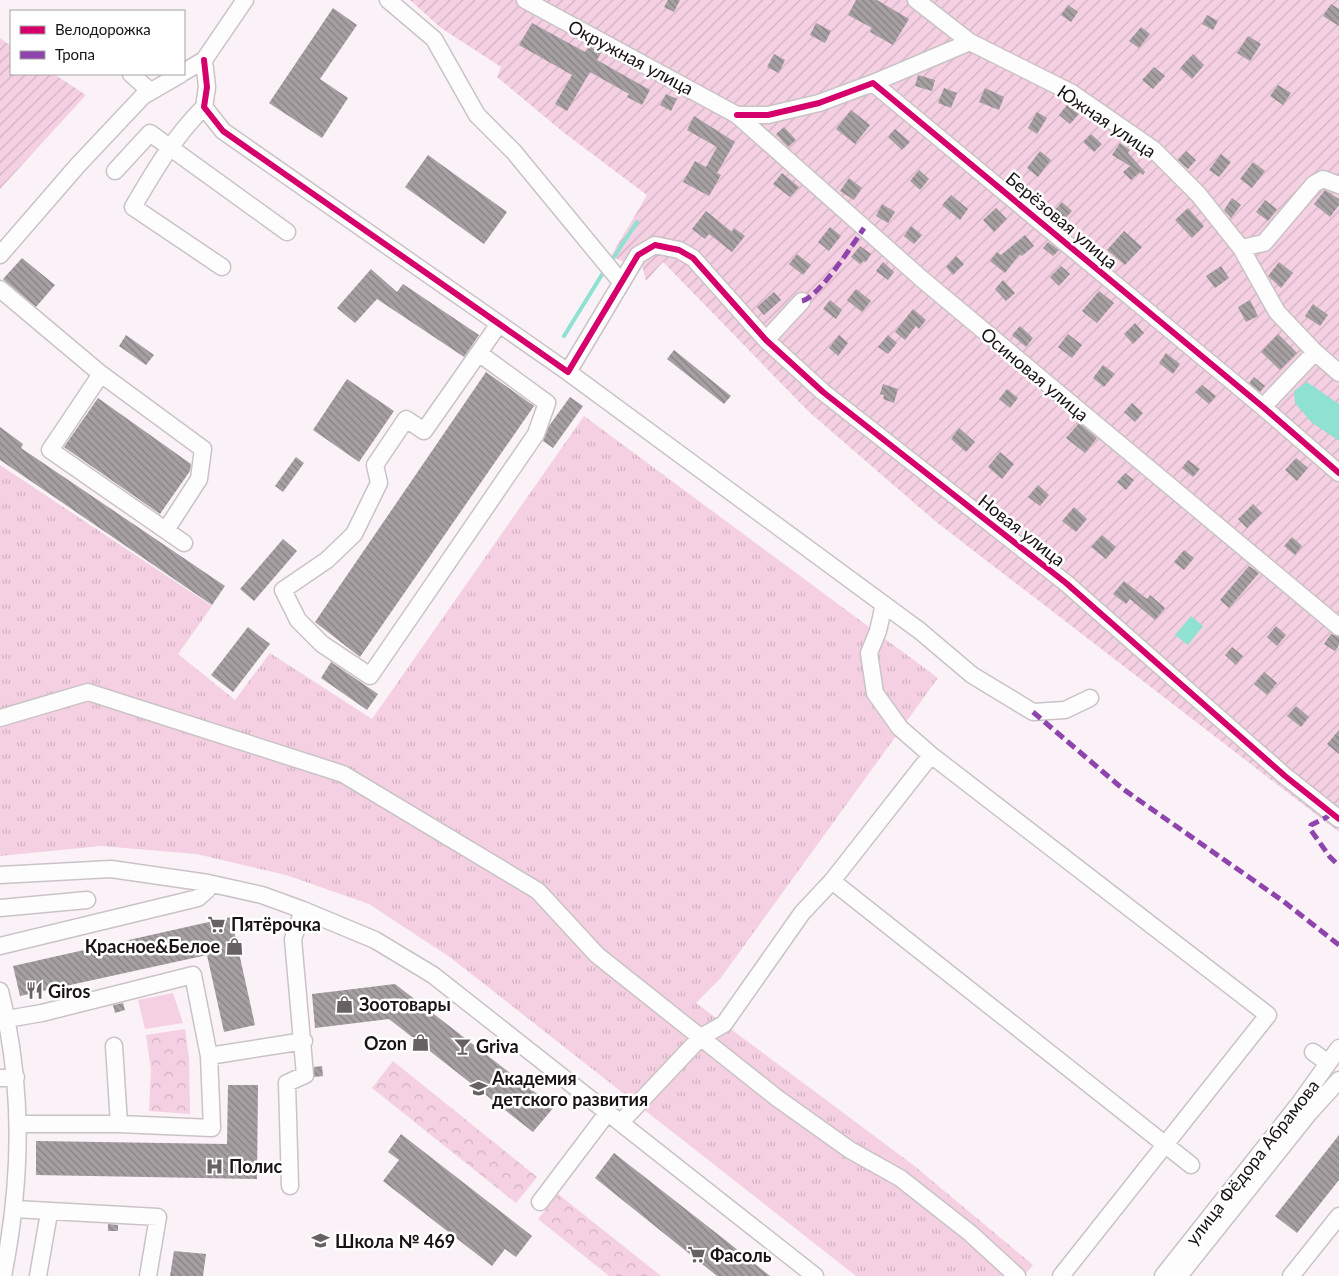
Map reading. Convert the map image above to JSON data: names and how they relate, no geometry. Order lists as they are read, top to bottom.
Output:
{
  "streets": {
    "street": [
      "Окружная улица",
      "Южная улица",
      "Берёзовая улица",
      "Осиновая улица",
      "Новая улица",
      "улица Фёдора Абрамова"
    ]
  },
  "crossings": [
    ["Окружная улица", "Осиновая улица"]
  ],
  "places": {
    "supermarket": ["Пятёрочка", "Фасоль"],
    "shop": ["Красное&Белое", "Зоотовары", "Ozon"],
    "restaurant": ["Giros"],
    "bar": ["Griva"],
    "school or university": ["Академия детского развития", "Школа № 469"],
    "hospital": ["Полис"]
  },
  "legend": ["Велодорожка", "Тропа"]
}
